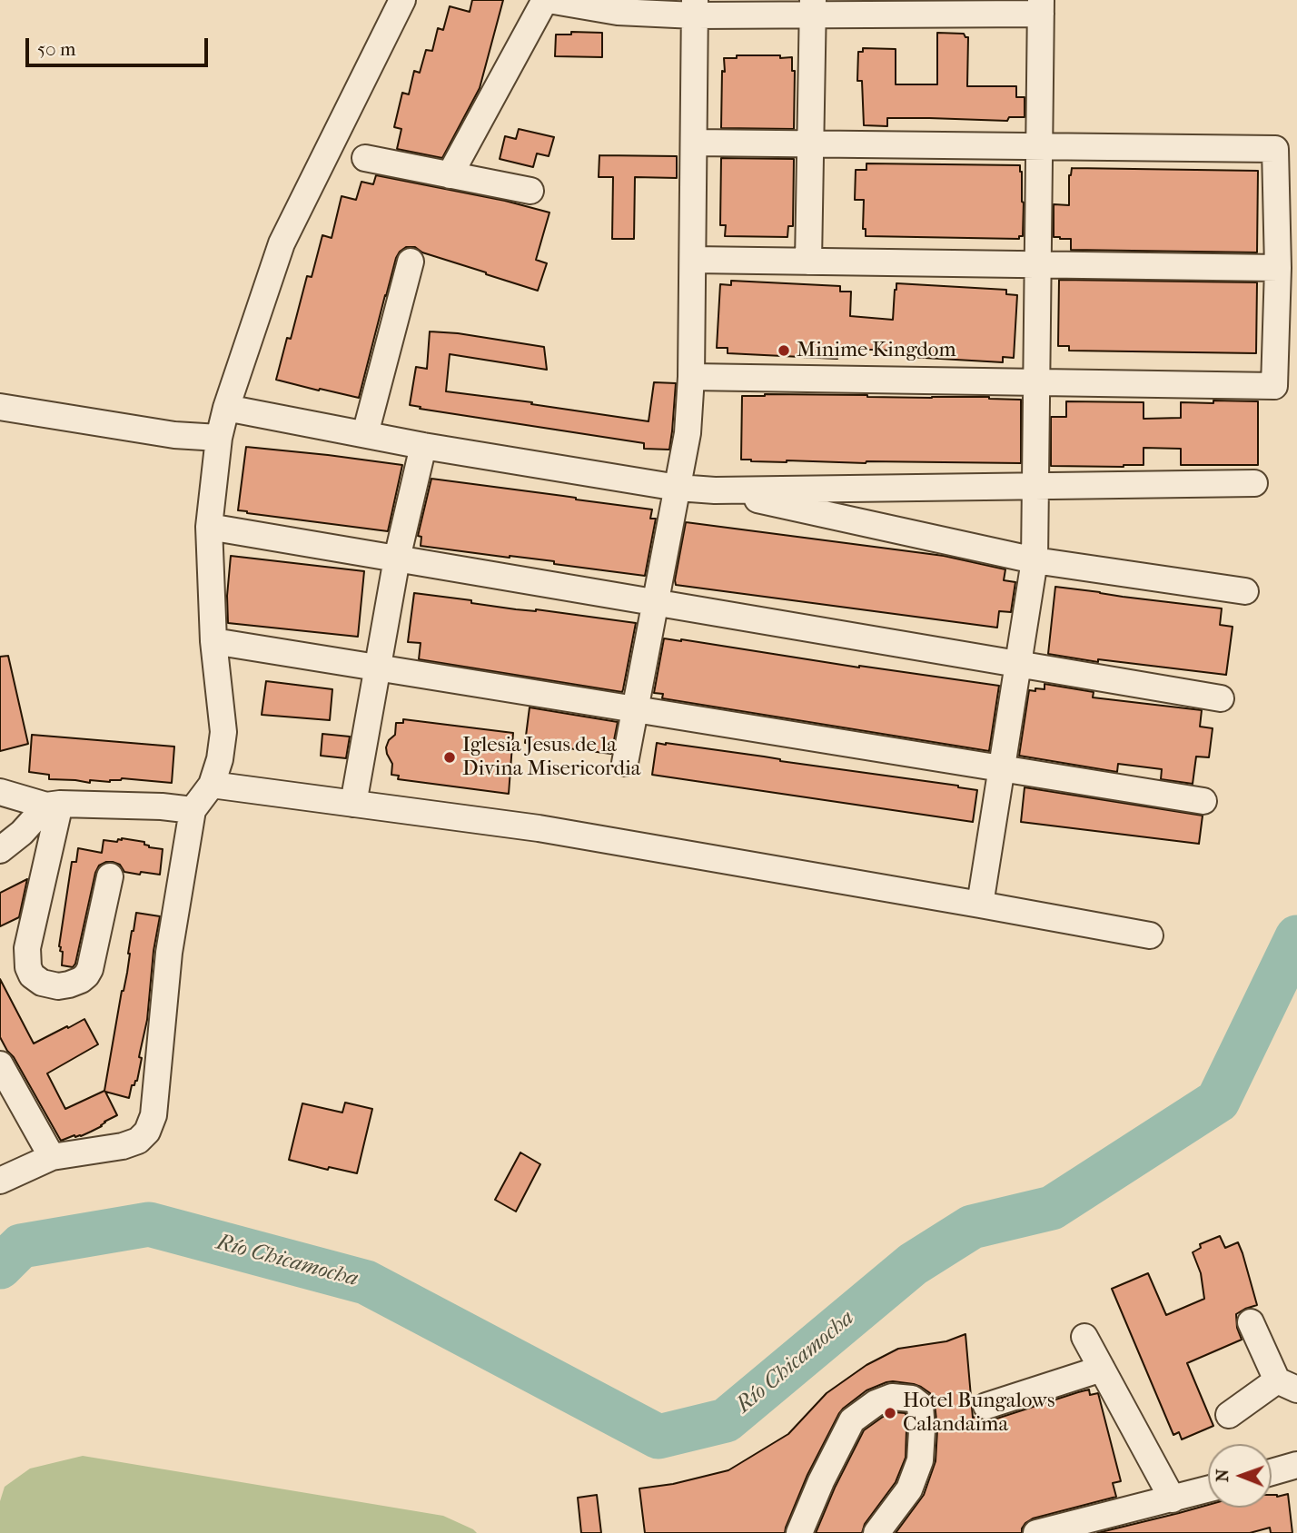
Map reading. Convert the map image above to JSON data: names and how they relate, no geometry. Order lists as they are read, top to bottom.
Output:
{
  "water": ["Río Chicamocha"],
  "places": ["Minime Kingdom", "Iglesia Jesus de la Divina Misericordia", "Hotel Bungalows Calandaima"],
  "scale_bar": "50 m",
  "north": "left"
}
